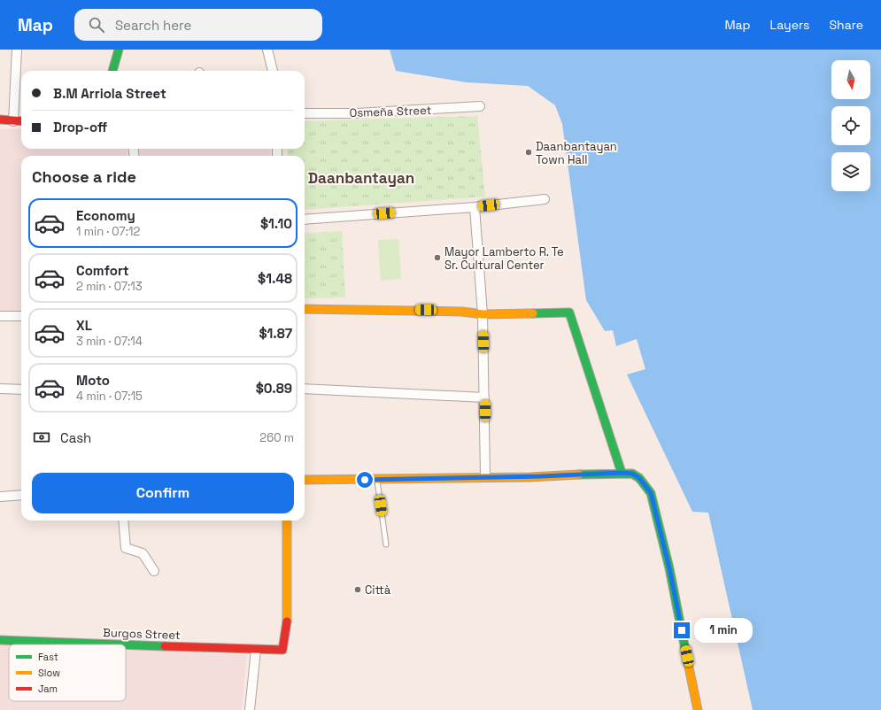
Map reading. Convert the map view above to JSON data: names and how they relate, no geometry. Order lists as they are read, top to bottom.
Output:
{
  "streets": {
    "street": ["Osmeña Street", "Burgos Street"]
  },
  "districts": ["Daanbantayan"],
  "places": ["Daanbantayan Town Hall", "Mayor Lamberto R. Te Sr. Cultural Center", "Città"],
  "legend": ["Fast", "Slow", "Jam"],
  "north": "bottom",
  "page": {
    "header": "Map",
    "search": "Search here",
    "nav": ["Map", "Layers", "Share"],
    "banner": ["B.M Arriola Street", "Drop-off"],
    "heading": "Choose a ride",
    "list": [
      {
        "name": "Economy",
        "note": "1 min · 07:12",
        "value": "$1.10"
      },
      {
        "name": "Comfort",
        "note": "2 min · 07:13",
        "value": "$1.48"
      },
      {
        "name": "XL",
        "note": "3 min · 07:14",
        "value": "$1.87"
      },
      {
        "name": "Moto",
        "note": "4 min · 07:15",
        "value": "$0.89"
      }
    ],
    "pay": ["Cash", "260 m"],
    "buttons": "Confirm",
    "bubble": "1 min"
  }
}
